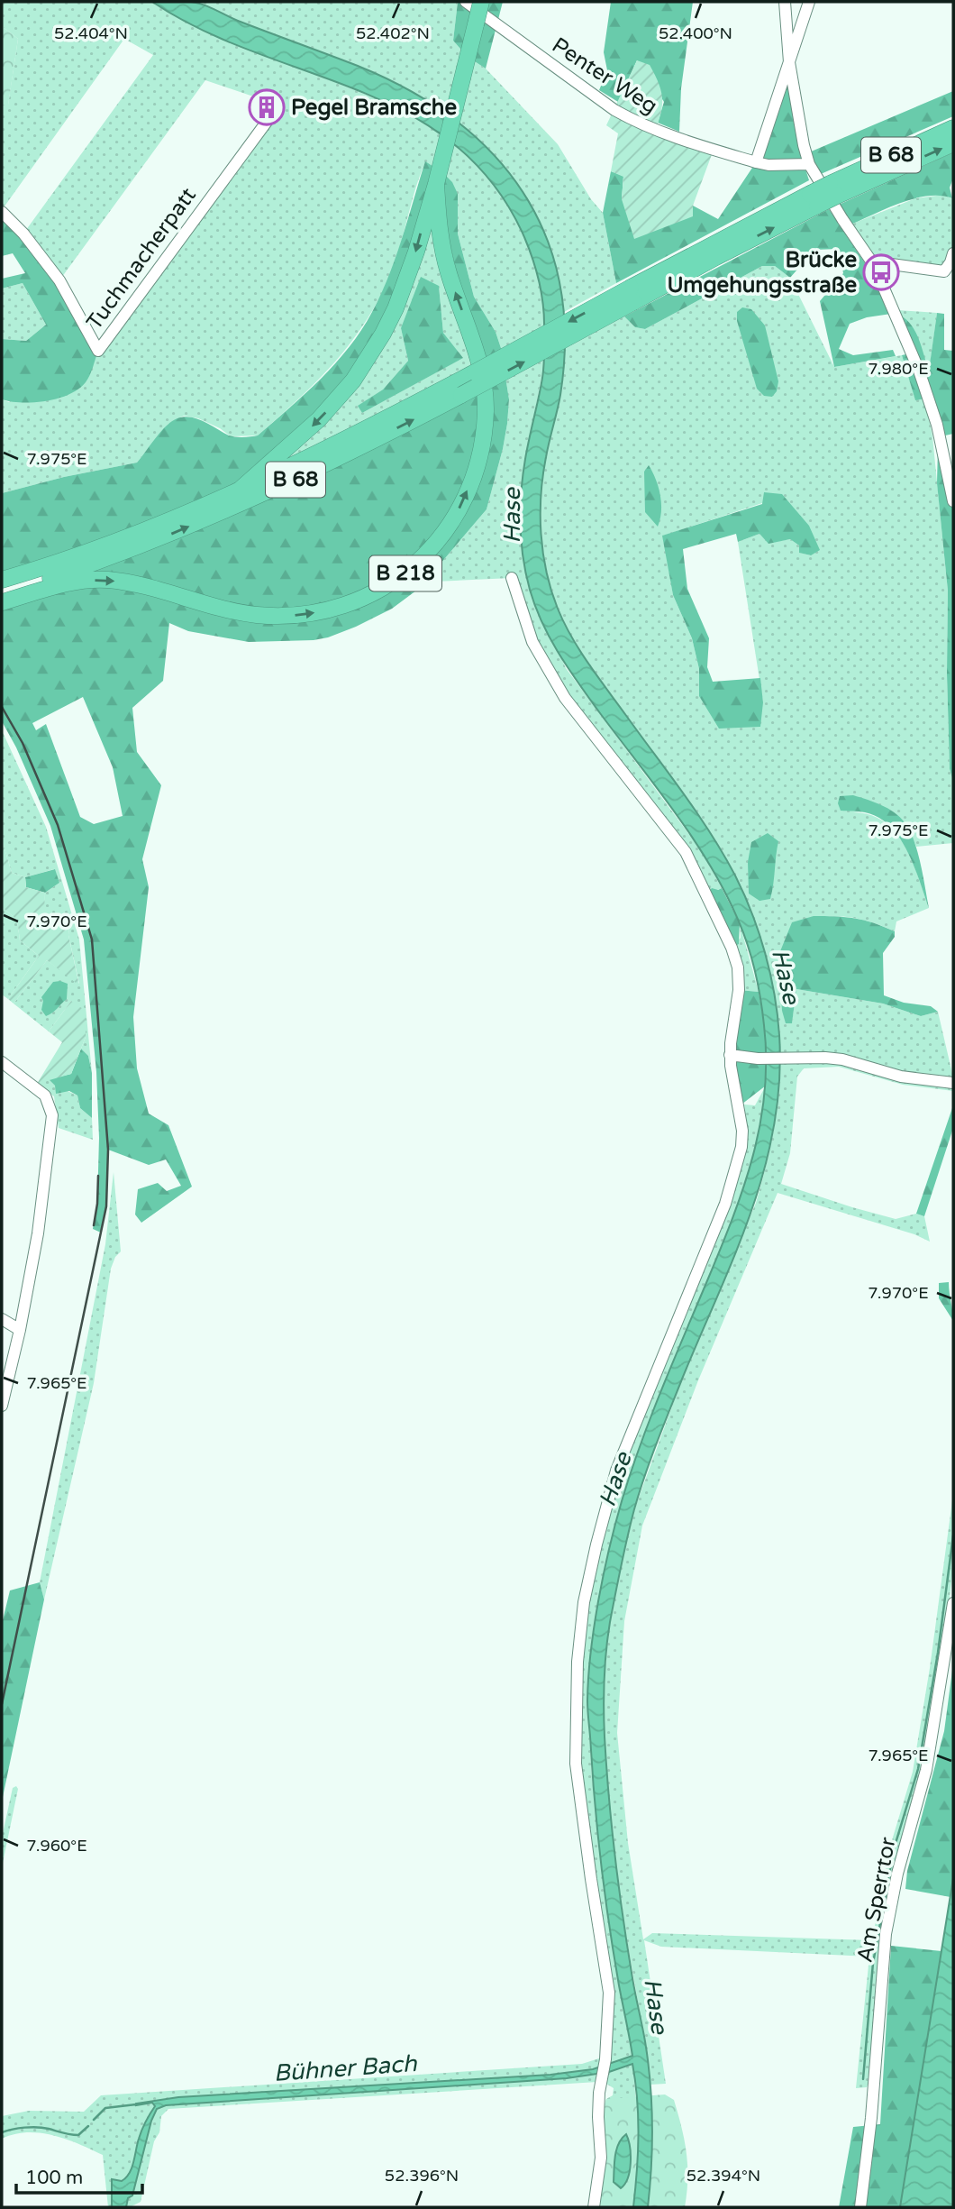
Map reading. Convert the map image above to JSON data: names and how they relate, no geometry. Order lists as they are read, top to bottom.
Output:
{
  "streets": {
    "highway": ["B 68", "B 218"],
    "street": ["Penter Weg", "Tuchmacherpatt", "Am Sperrtor"]
  },
  "crossings": [
    ["B 68", "B 218"]
  ],
  "water": ["Hase", "Bühner Bach"],
  "places": {
    "building": ["Pegel Bramsche"],
    "bus stop": ["Brücke Umgehungsstraße"]
  },
  "scale_bar": "100 m",
  "coordinates": [
    "52.404°N",
    "52.402°N",
    "52.400°N",
    "7.980°E",
    "7.975°E",
    "7.970°E",
    "7.965°E",
    "7.960°E",
    "52.396°N",
    "52.394°N"
  ]
}
